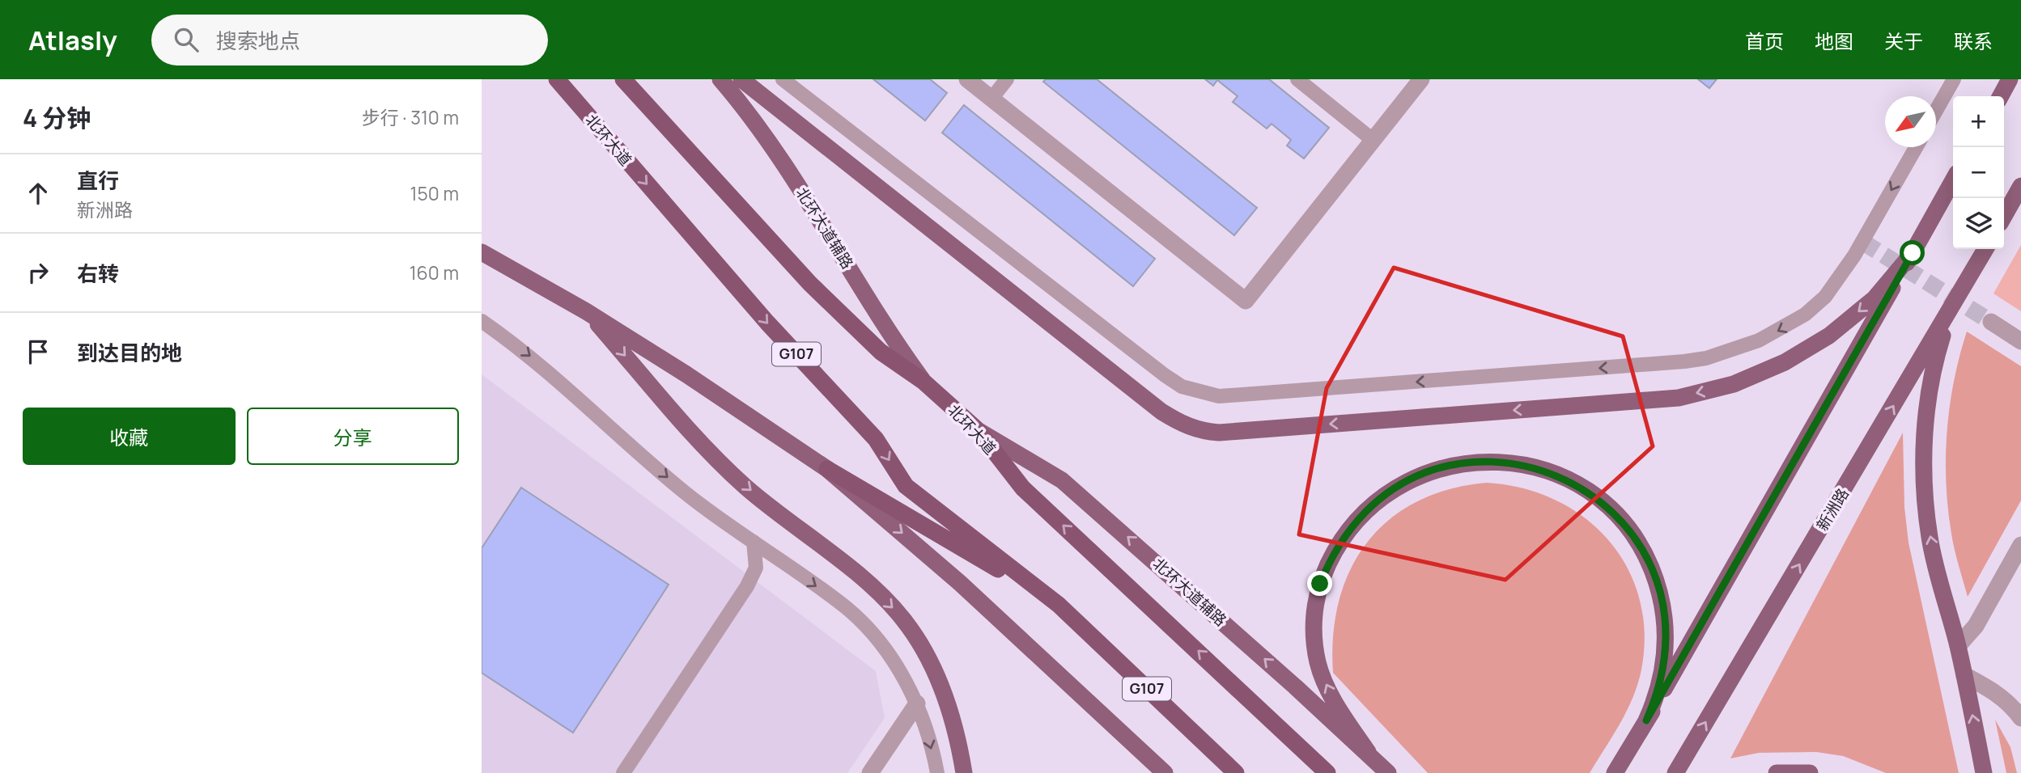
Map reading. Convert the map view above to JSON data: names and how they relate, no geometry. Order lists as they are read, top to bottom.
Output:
{
  "streets": {
    "highway": ["北环大道", "G107"],
    "main road": ["北环大道辅路", "新洲路"]
  },
  "crossings": [
    ["北环大道", "北环大道辅路"]
  ],
  "north": "bottom left",
  "page": {
    "header": "Atlasly",
    "search": "搜索地点",
    "nav": [
      "首页",
      "地图",
      "关于",
      "联系"
    ],
    "heading": ["4 分钟", "步行 · 310 m"],
    "map_buttons": ["+", "−"],
    "list": [
      ["直行", "新洲路", "150 m"],
      ["右转", "160 m"],
      "到达目的地"
    ],
    "buttons": ["收藏", "分享"]
  }
}
